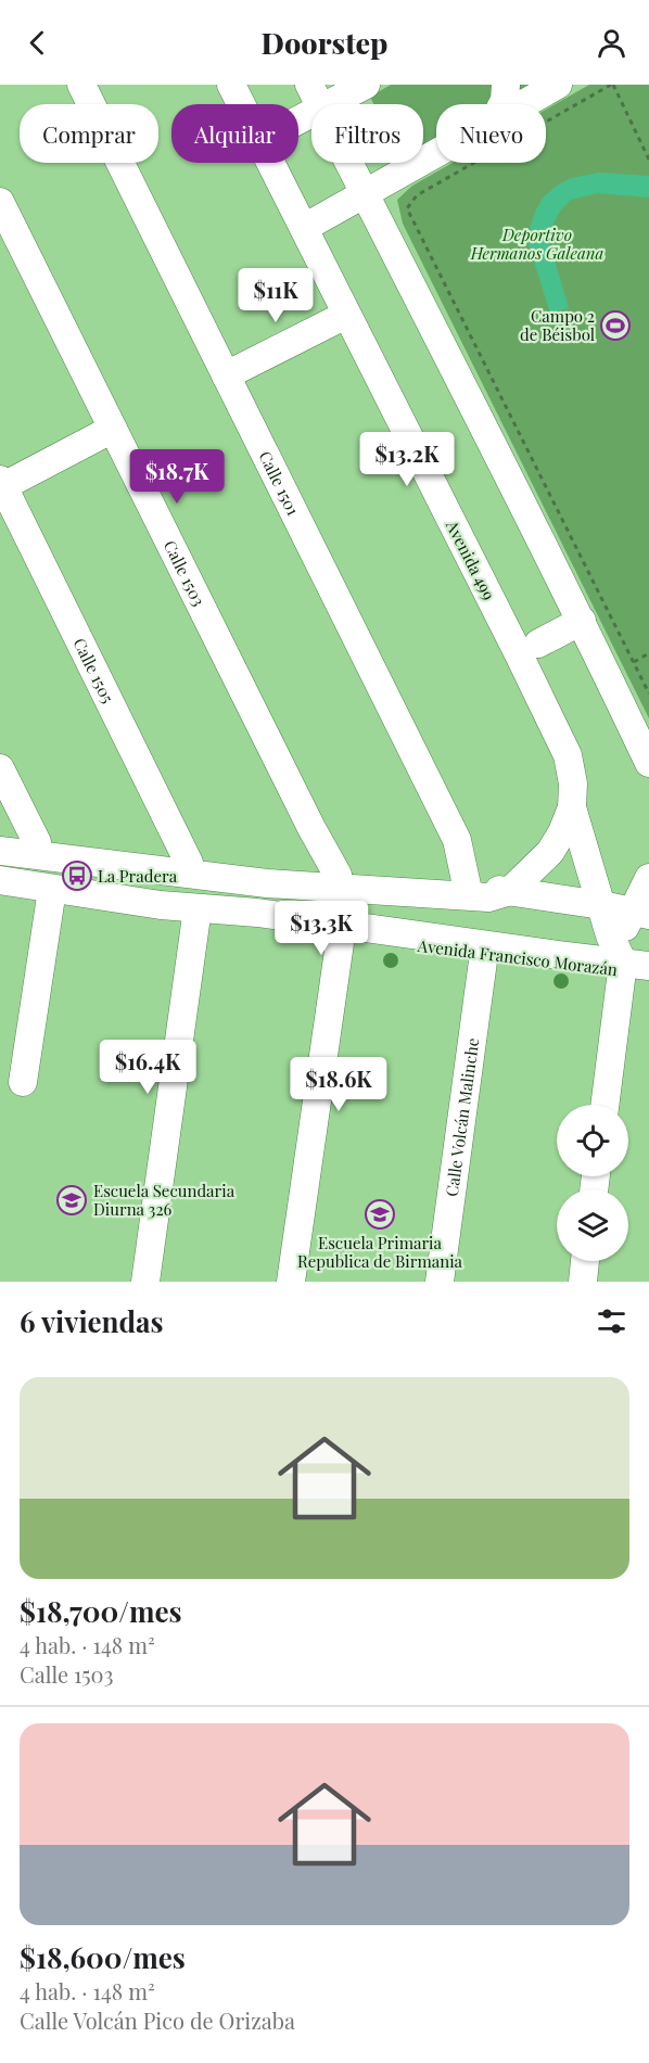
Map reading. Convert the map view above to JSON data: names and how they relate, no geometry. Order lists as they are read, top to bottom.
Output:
{
  "streets": {
    "street": [
      "Calle 1501",
      "Avenida 499",
      "Calle 1503",
      "Calle 1505",
      "Avenida Francisco Morazán",
      "Calle Volcán Malinche"
    ]
  },
  "crossings": [
    ["Avenida Francisco Morazán", "Calle Volcán Malinche"]
  ],
  "parks": ["Deportivo Hermanos Galeana"],
  "places": {
    "sports": ["Campo 2 de Béisbol"],
    "bus stop": ["La Pradera"],
    "school or university": ["Escuela Secundaria Diurna 326", "Escuela Primaria Republica de Birmania"]
  },
  "page": {
    "header": "Doorstep",
    "chip": [
      "Comprar",
      "Alquilar",
      "Filtros",
      "Nuevo"
    ],
    "price": [
      "$11K",
      "$13.2K",
      "$18.7K",
      "$13.3K",
      "$16.4K",
      "$18.6K"
    ],
    "heading": "6 viviendas",
    "list": [
      {
        "name": "$18,700/mes",
        "note": "4 hab. · 148 m² · Calle 1503"
      },
      {
        "name": "$18,600/mes",
        "note": "4 hab. · 148 m² · Calle Volcán Pico de Orizaba"
      }
    ]
  }
}
